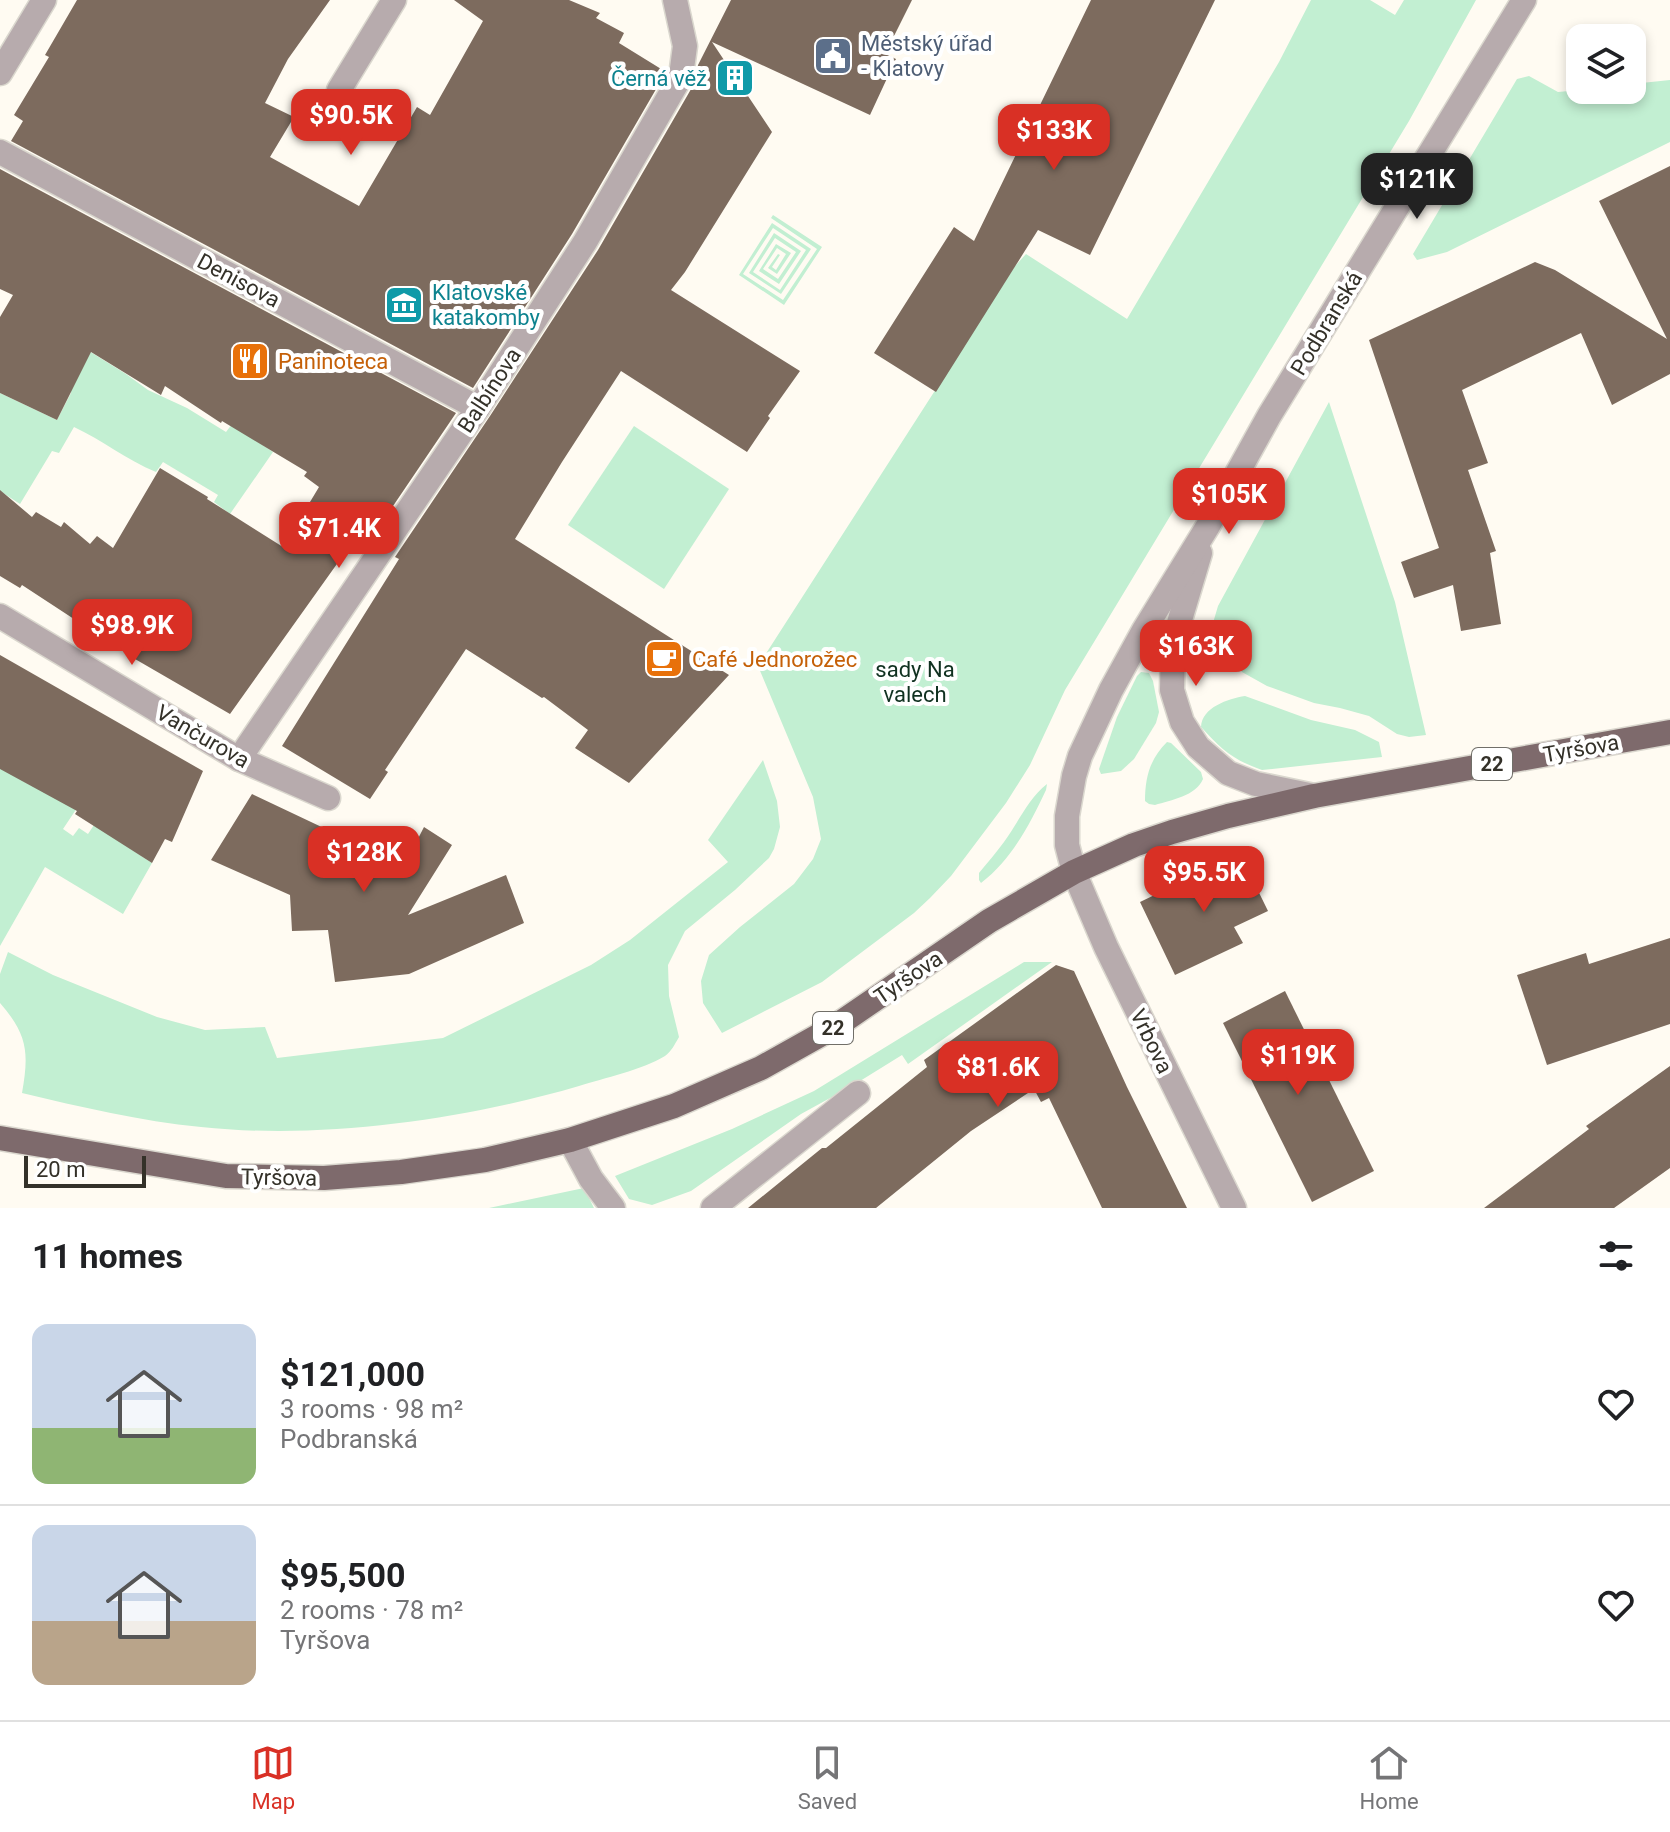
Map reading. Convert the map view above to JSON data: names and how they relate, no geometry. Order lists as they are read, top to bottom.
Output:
{
  "streets": {
    "main road": ["Tyršova", "22"],
    "street": [
      "Denisova",
      "Podbranská",
      "Balbínova",
      "Vančurova",
      "Vrbova"
    ]
  },
  "crossings": [
    ["Denisova", "Balbínova"],
    ["Podbranská", "Tyršova"],
    ["Podbranská", "Vrbova"],
    ["Balbínova", "Vančurova"],
    ["Tyršova", "Vrbova"]
  ],
  "parks": ["sady Na valech"],
  "places": {
    "public building": ["Městský úřad - Klatovy"],
    "building": ["Černá věž"],
    "museum": ["Klatovské katakomby"],
    "restaurant": ["Paninoteca"],
    "cafe": ["Café Jednorožec"]
  },
  "scale_bar": "20 m",
  "page": {
    "price": [
      "$90.5K",
      "$133K",
      "$121K",
      "$105K",
      "$71.4K",
      "$98.9K",
      "$163K",
      "$128K",
      "$95.5K",
      "$119K",
      "$81.6K"
    ],
    "scale": "20 m",
    "heading": "11 homes",
    "list": [
      {
        "name": "$121,000",
        "note": "3 rooms · 98 m² · Podbranská"
      },
      {
        "name": "$95,500",
        "note": "2 rooms · 78 m² · Tyršova"
      }
    ],
    "tabs": ["Map", "Saved", "Home"]
  }
}
